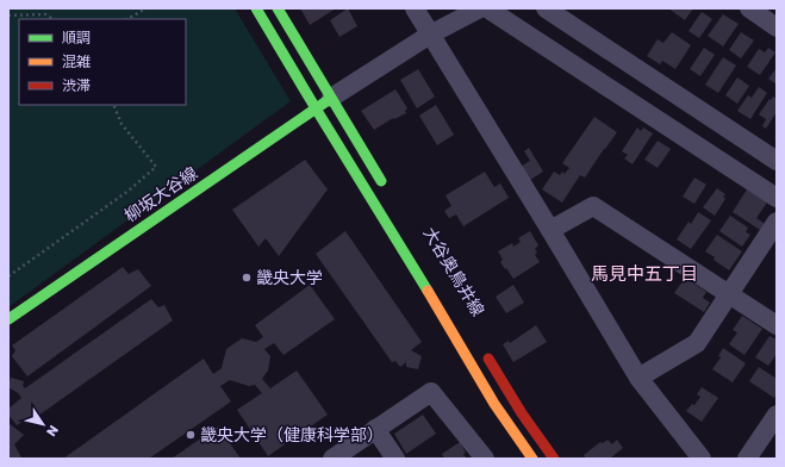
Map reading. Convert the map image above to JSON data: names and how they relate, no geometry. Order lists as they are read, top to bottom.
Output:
{
  "streets": {
    "street": ["柳坂大谷線", "大谷奥鳥井線"]
  },
  "crossings": [
    ["柳坂大谷線", "大谷奥鳥井線"]
  ],
  "districts": ["馬見中五丁目"],
  "places": ["畿央大学", "畿央大学（健康科学部）"],
  "legend": ["順調", "混雑", "渋滞"],
  "north": "bottom right"
}
